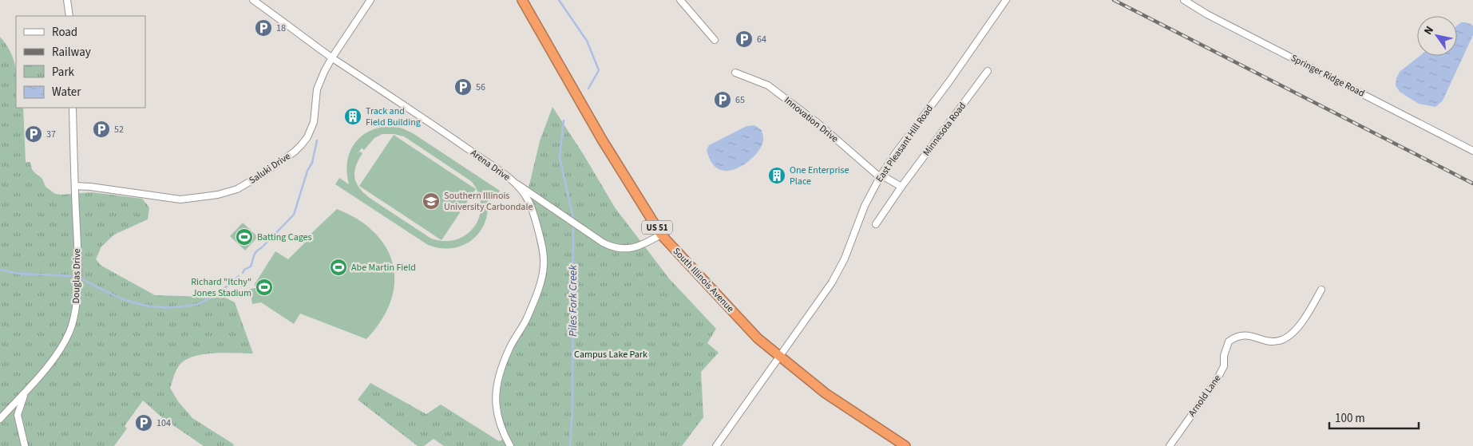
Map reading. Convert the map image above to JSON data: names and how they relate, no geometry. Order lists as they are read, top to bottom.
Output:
{
  "streets": {
    "highway": ["US 51", "South Illinois Avenue"],
    "street": [
      "Springer Ridge Road",
      "Innovation Drive",
      "Minnesota Road",
      "East Pleasant Hill Road",
      "Arena Drive",
      "Saluki Drive",
      "Douglas Drive",
      "Arnold Lane"
    ]
  },
  "crossings": [
    ["Innovation Drive", "East Pleasant Hill Road"],
    ["East Pleasant Hill Road", "South Illinois Avenue"],
    ["Arena Drive", "Saluki Drive"],
    ["Saluki Drive", "Douglas Drive"]
  ],
  "water": ["Piles Fork Creek"],
  "parks": ["Campus Lake Park"],
  "places": {
    "parking": [
      "18",
      "64",
      "56",
      "65",
      "52",
      "37",
      "104"
    ],
    "building": ["Track and Field Building", "One Enterprise Place"],
    "school or university": ["Southern Illinois University Carbondale"],
    "sports": ["Batting Cages", "Abe Martin Field", "Richard \"Itchy\" Jones Stadium"]
  },
  "legend": [
    "Road",
    "Railway",
    "Park",
    "Water"
  ],
  "scale_bar": "100 m",
  "north": "top left"
}
